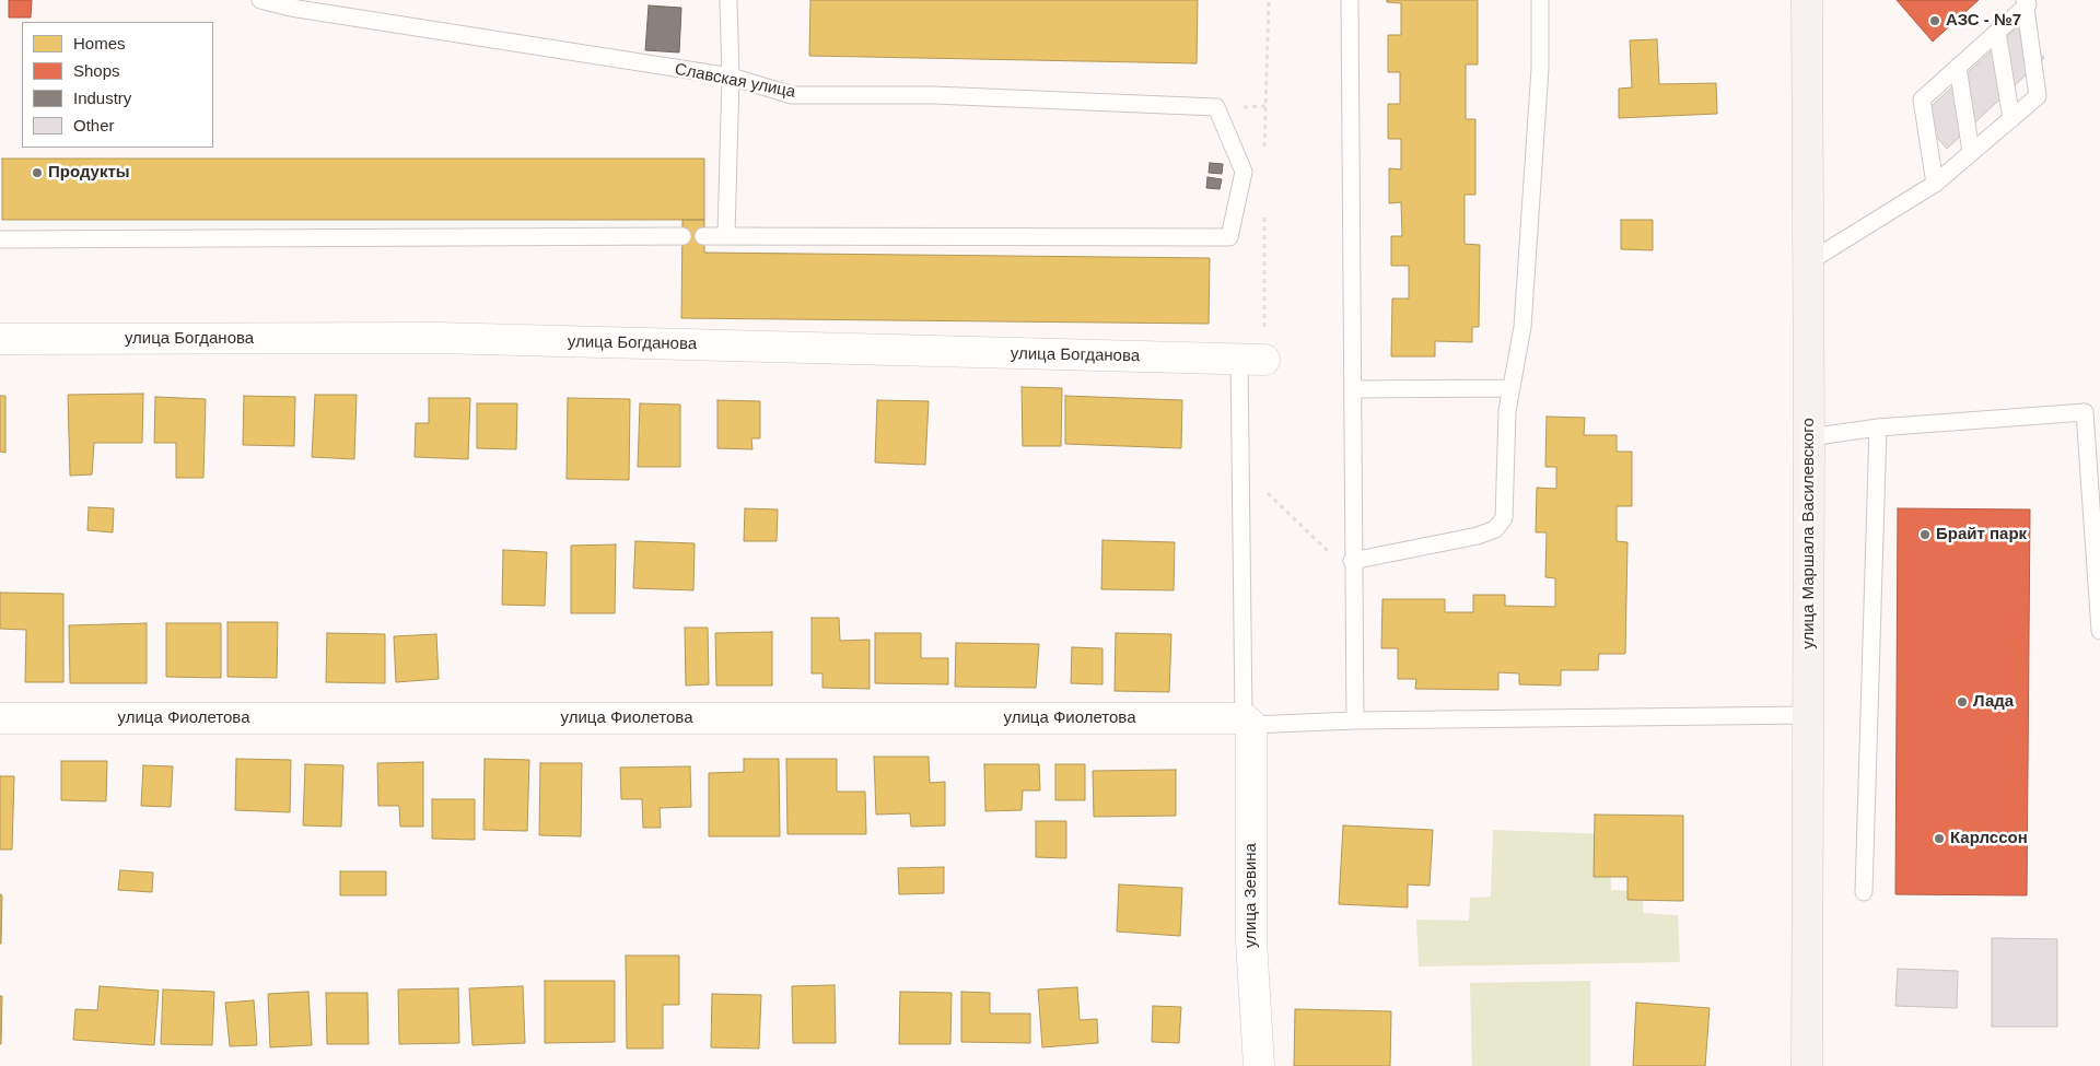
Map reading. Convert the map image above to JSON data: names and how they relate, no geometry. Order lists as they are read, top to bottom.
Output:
{
  "streets": {
    "main road": ["улица Маршала Василевского"],
    "street": ["улица Богданова", "улица Фиолетова", "улица Зевина"],
    "lane": ["Славская улица"]
  },
  "crossings": [
    ["улица Фиолетова", "улица Зевина"]
  ],
  "places": [
    "АЗС - №7",
    "Продукты",
    "Брайт парк",
    "Лада",
    "Карлссон"
  ],
  "legend": [
    "Homes",
    "Shops",
    "Industry",
    "Other"
  ]
}
